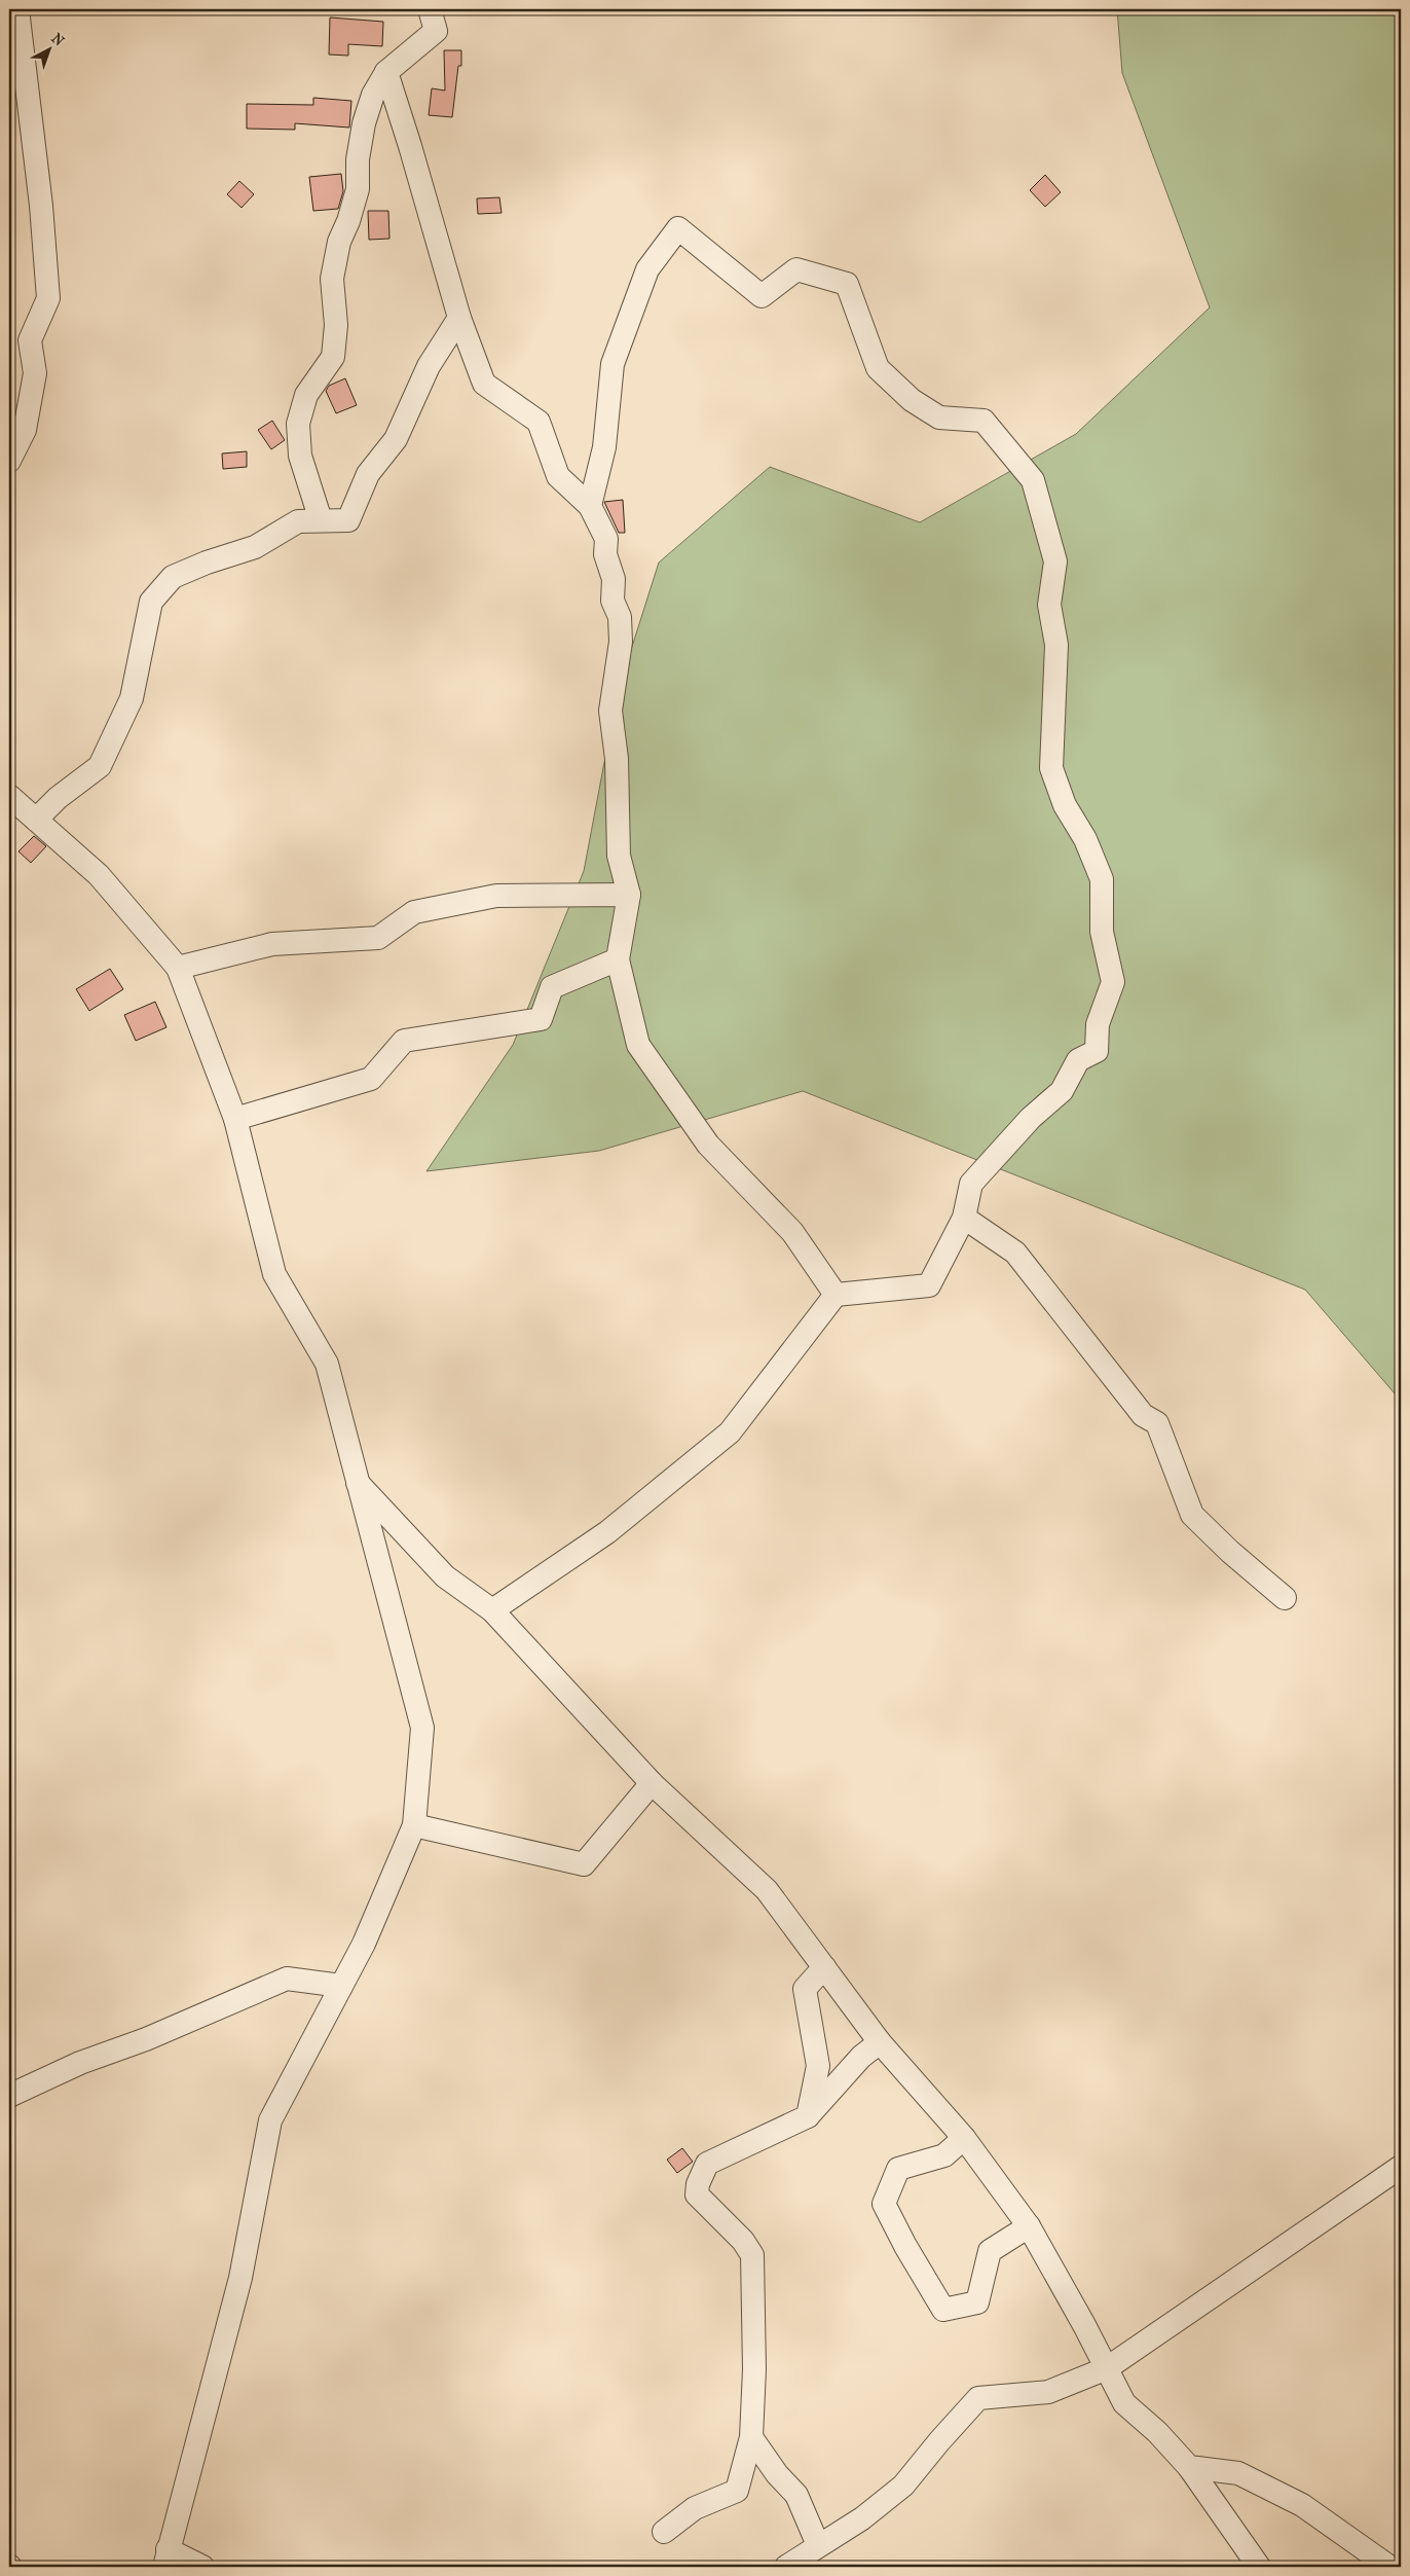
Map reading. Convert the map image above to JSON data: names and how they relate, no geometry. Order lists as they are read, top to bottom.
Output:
{
  "north": "top right"
}
